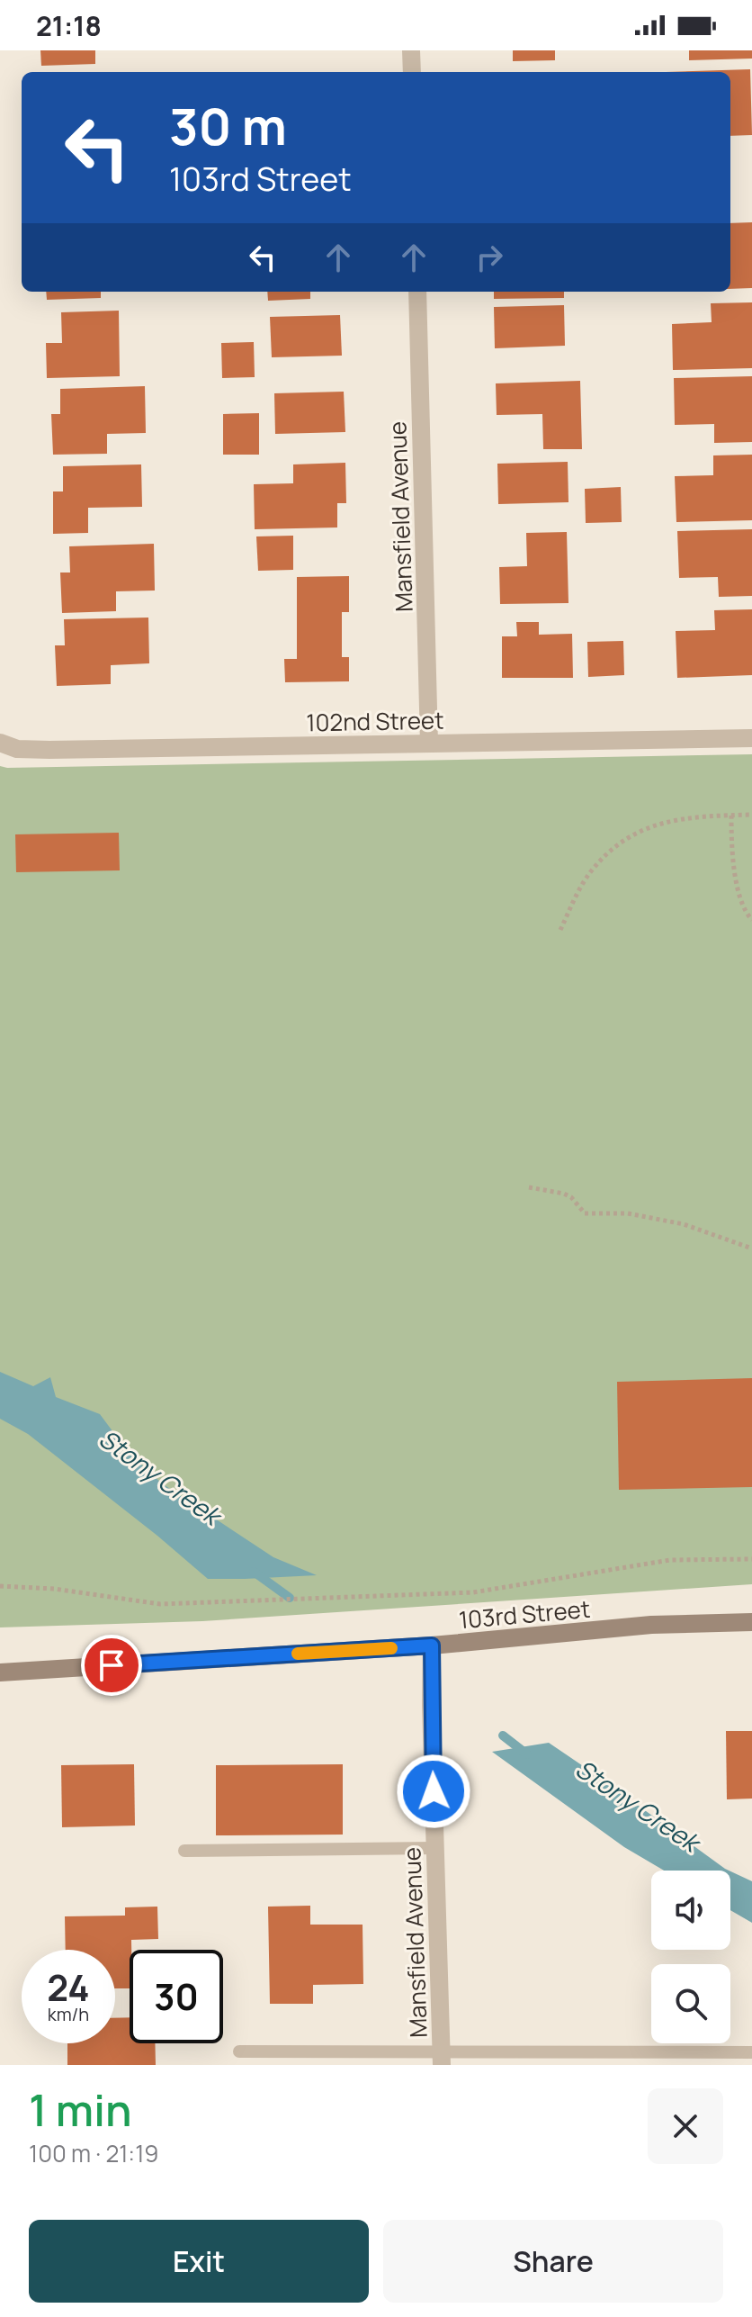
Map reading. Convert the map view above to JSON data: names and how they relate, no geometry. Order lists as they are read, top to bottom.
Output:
{
  "streets": {
    "street": ["Mansfield Avenue", "102nd Street", "103rd Street"]
  },
  "crossings": [
    ["Mansfield Avenue", "102nd Street"],
    ["Mansfield Avenue", "103rd Street"]
  ],
  "water": ["Stony Creek"],
  "page": {
    "status": "21:18",
    "turn": ["30 m", "103rd Street"],
    "speed": "24 km/h",
    "limit": "30",
    "heading": ["1 min", "100 m · 21:19"],
    "buttons": ["Exit", "Share"]
  }
}
